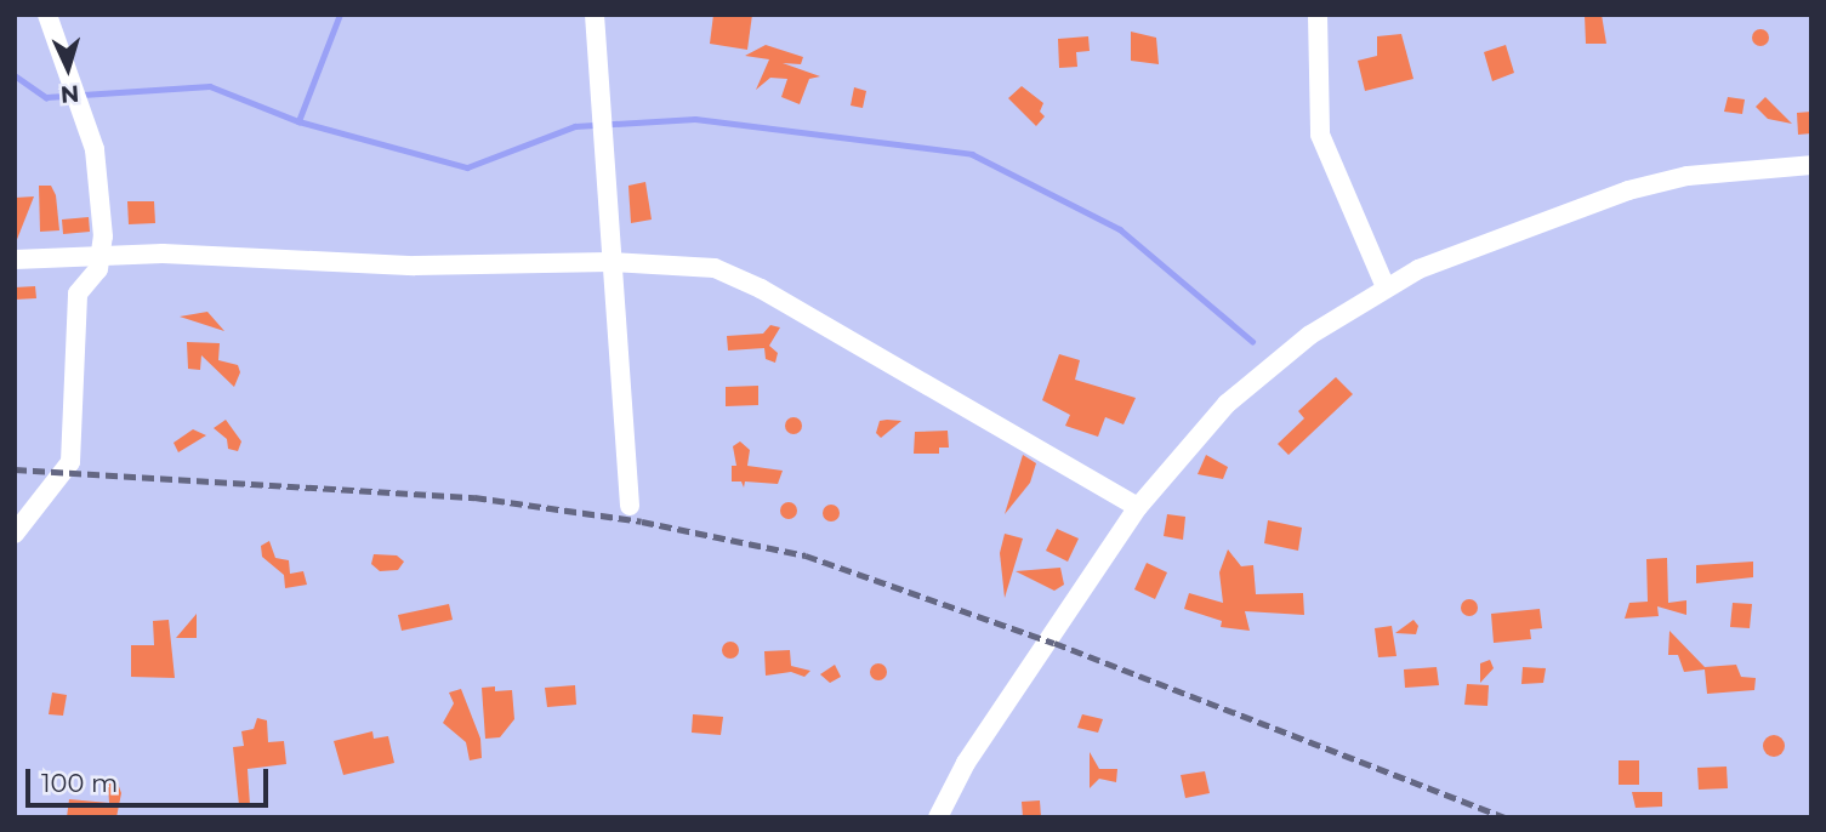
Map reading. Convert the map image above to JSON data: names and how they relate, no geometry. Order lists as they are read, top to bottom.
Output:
{
  "scale_bar": "100 m",
  "north": "bottom"
}
